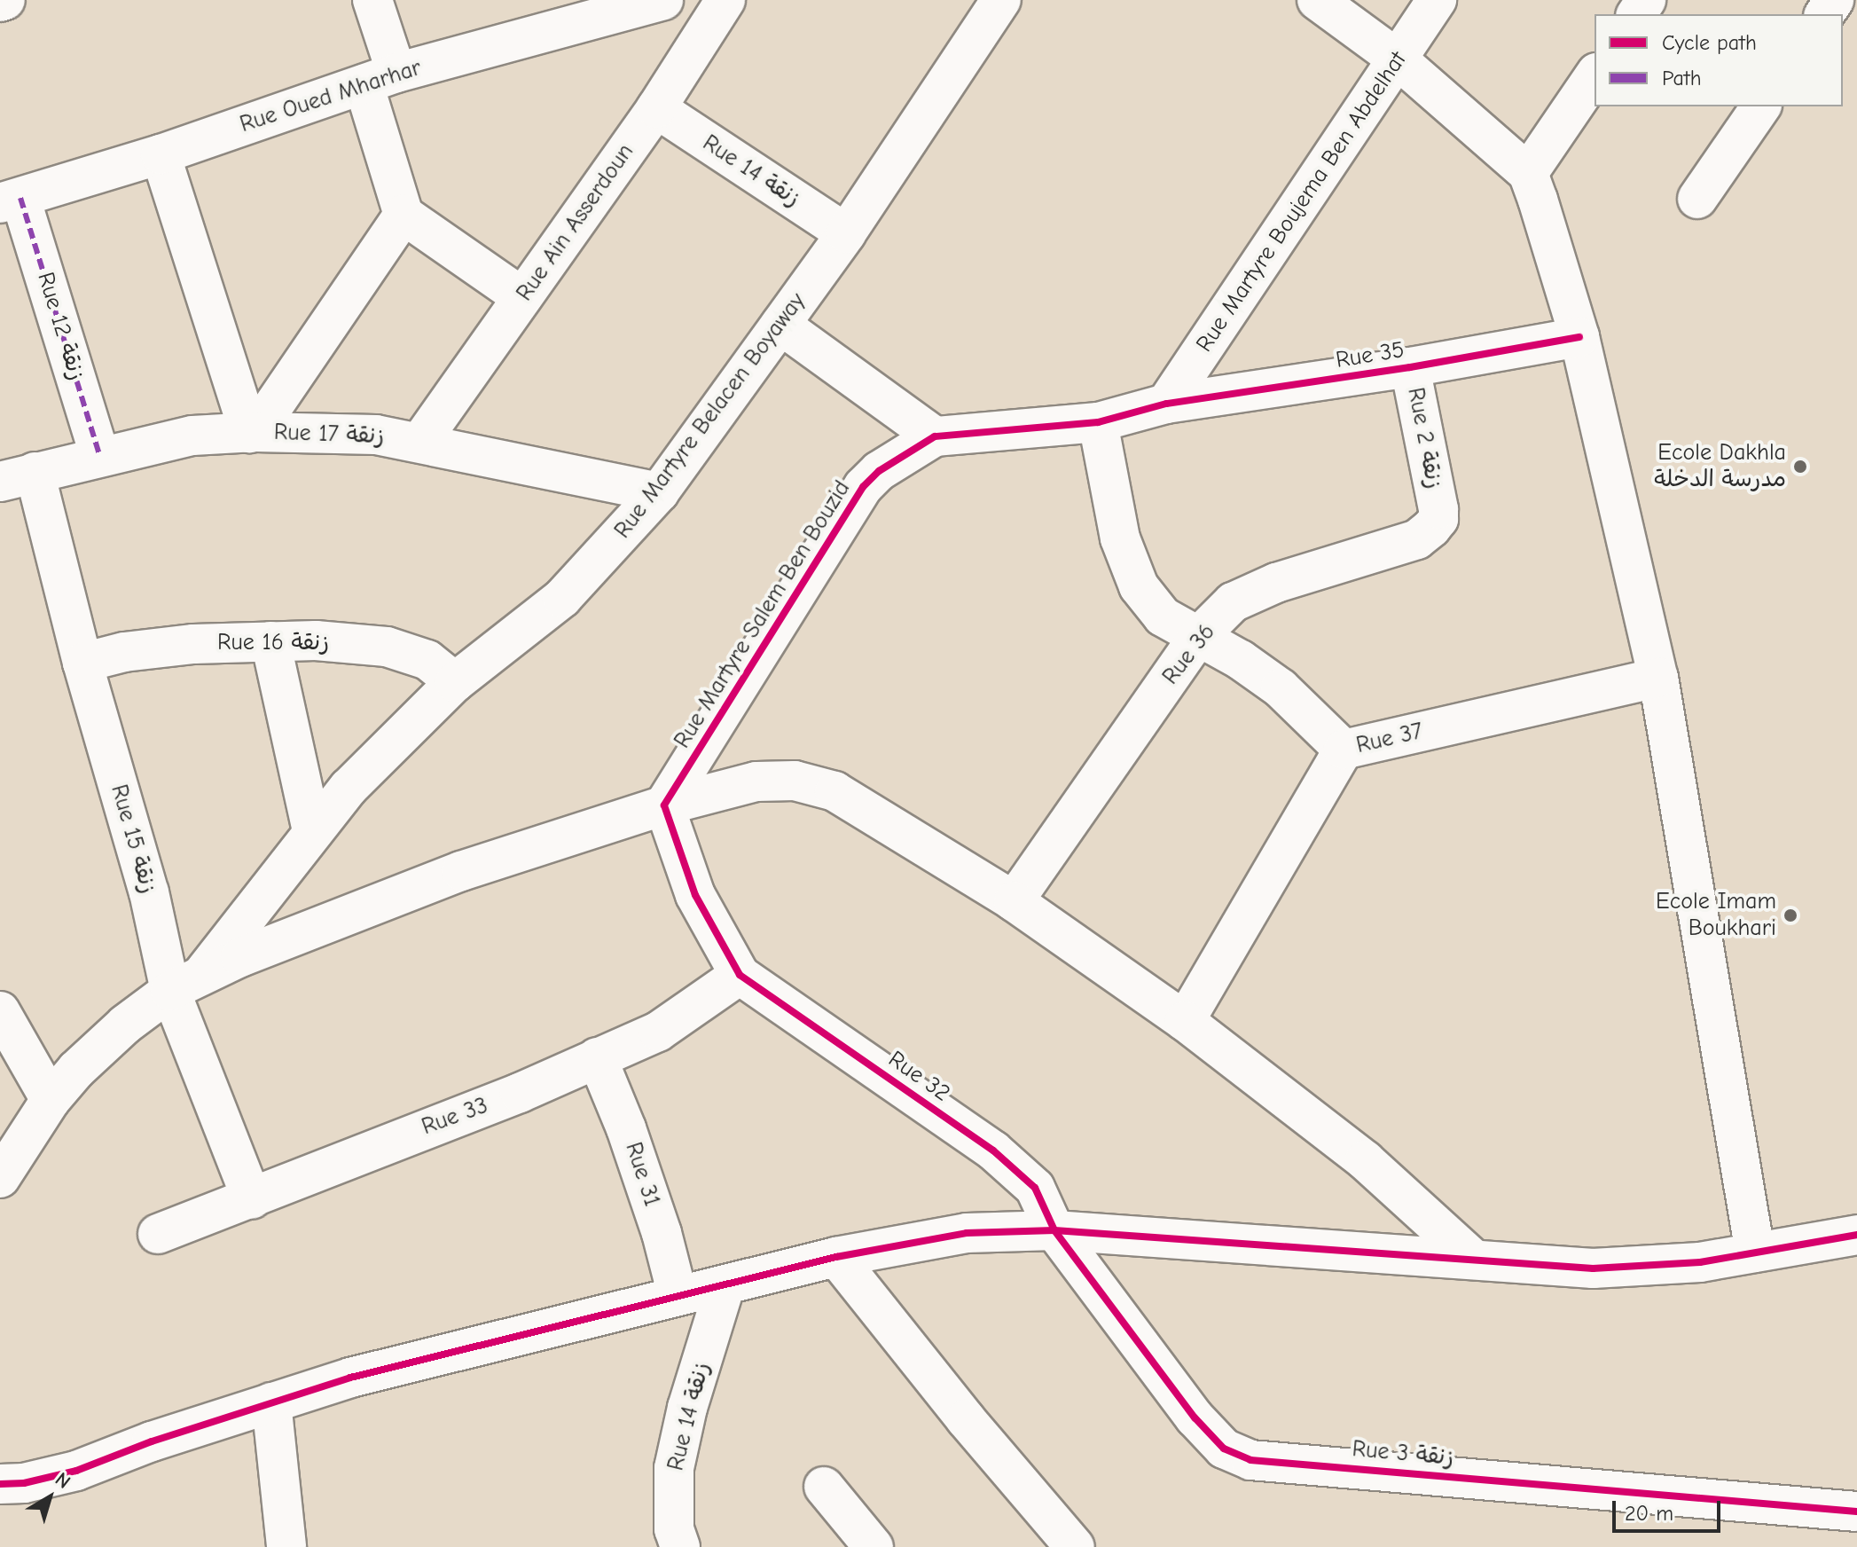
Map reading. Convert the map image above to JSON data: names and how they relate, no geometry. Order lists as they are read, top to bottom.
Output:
{
  "streets": {
    "street": [
      "Rue Oued Mharhar",
      "Rue 14 زنقة",
      "Rue Martyre Boujema Ben Abdelhat",
      "Rue Ain Asserdoun",
      "Rue 12 زنقة",
      "Rue 35",
      "Rue Martyre Belacen Boyaway",
      "Rue 17 زنقة",
      "Rue 2 زنقة",
      "Rue Martyre Salem Ben Bouzid",
      "Rue 16 زنقة",
      "Rue 36",
      "Rue 37",
      "Rue 15 زنقة",
      "Rue 32",
      "Rue 33",
      "Rue 31",
      "Rue 3 زنقة"
    ]
  },
  "crossings": [
    ["Rue Oued Mharhar", "Rue 12 زنقة"],
    ["Rue 14 زنقة", "Rue Ain Asserdoun"],
    ["Rue 14 زنقة", "Rue Martyre Belacen Boyaway"],
    ["Rue Martyre Boujema Ben Abdelhat", "Rue 35"],
    ["Rue Martyre Boujema Ben Abdelhat", "Rue Martyre Salem Ben Bouzid"],
    ["Rue Ain Asserdoun", "Rue 17 زنقة"],
    ["Rue 12 زنقة", "Rue 17 زنقة"],
    ["Rue 35", "Rue 2 زنقة"],
    ["Rue 35", "Rue Martyre Salem Ben Bouzid"],
    ["Rue Martyre Belacen Boyaway", "Rue 17 زنقة"],
    ["Rue Martyre Belacen Boyaway", "Rue 16 زنقة"],
    ["Rue Martyre Belacen Boyaway", "Rue 15 زنقة"],
    ["Rue 17 زنقة", "Rue 15 زنقة"],
    ["Rue 2 زنقة", "Rue 36"],
    ["Rue 16 زنقة", "Rue 15 زنقة"],
    ["Rue 15 زنقة", "Rue 33"],
    ["Rue 32", "Rue 33"],
    ["Rue 32", "Rue 3 زنقة"],
    ["Rue 33", "Rue 31"]
  ],
  "places": ["Ecole Dakhla مدرسة الدخلة", "Ecole Imam Boukhari"],
  "legend": ["Cycle path", "Path"],
  "scale_bar": "20 m",
  "north": "top right"
}
